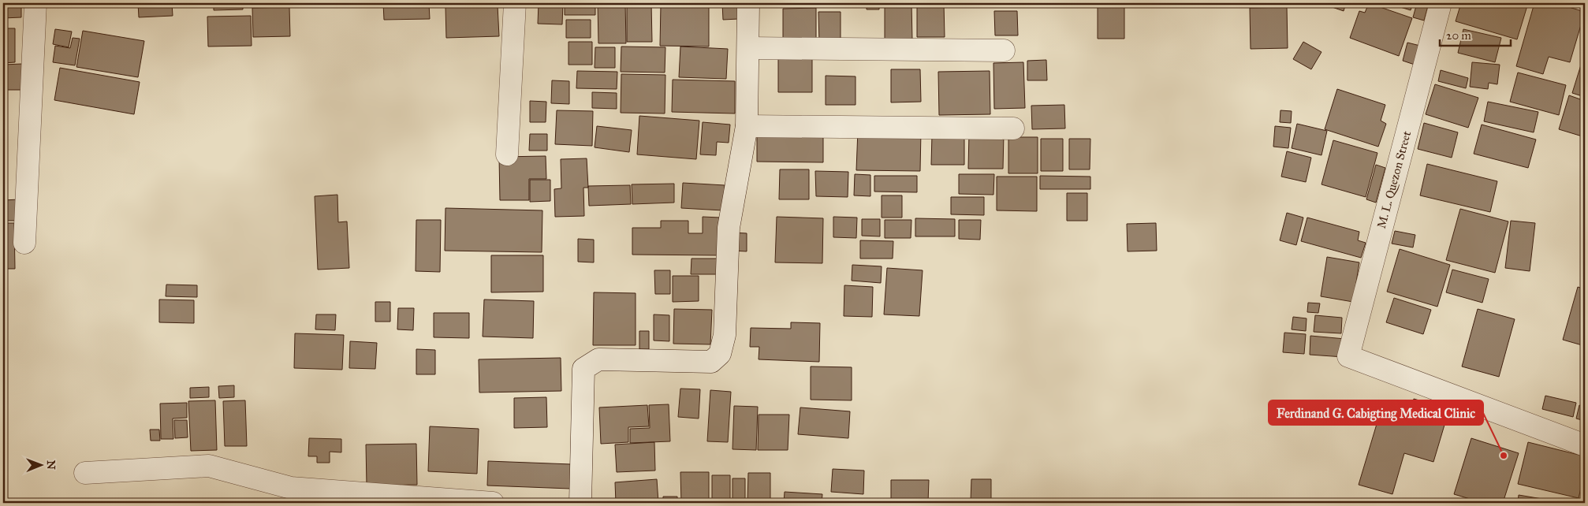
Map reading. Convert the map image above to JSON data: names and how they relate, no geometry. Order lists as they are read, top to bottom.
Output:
{
  "streets": {
    "street": ["M. L. Quezon Street"]
  },
  "places": ["Ferdinand G. Cabigting Medical Clinic"],
  "scale_bar": "20 m",
  "north": "right"
}
